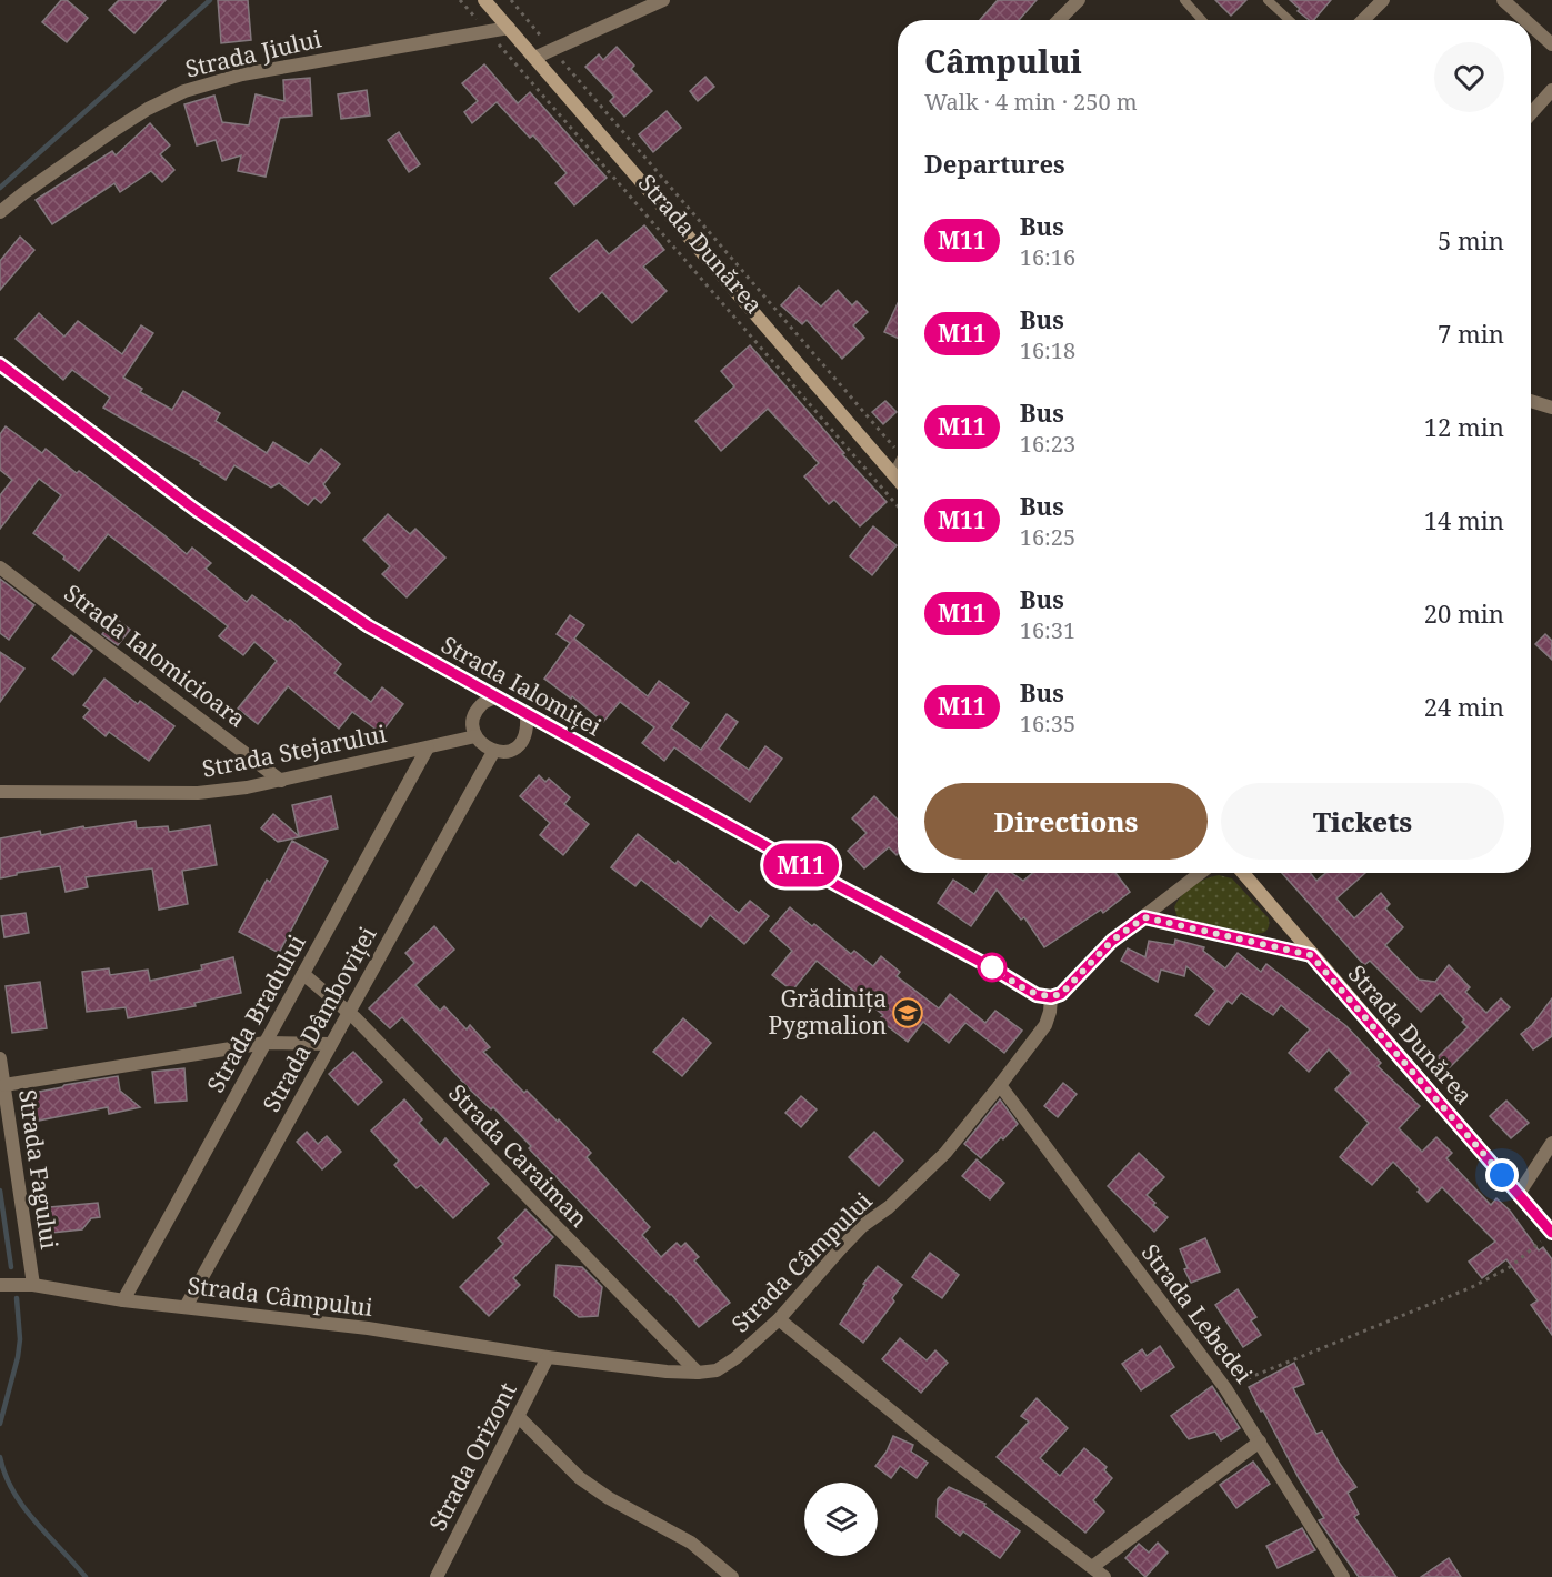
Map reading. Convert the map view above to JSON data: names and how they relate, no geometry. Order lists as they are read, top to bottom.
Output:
{
  "streets": {
    "street": [
      "Strada Jiului",
      "Strada Dunărea",
      "Strada Ialomicioara",
      "Strada Ialomiței",
      "Strada Stejarului",
      "Strada Bradului",
      "Strada Dâmboviței",
      "Strada Caraiman",
      "Strada Fagului",
      "Strada Câmpului",
      "Strada Lebedei",
      "Strada Orizont"
    ]
  },
  "crossings": [
    ["Strada Jiului", "Strada Dunărea"],
    ["Strada Ialomicioara", "Strada Stejarului"],
    ["Strada Ialomiței", "Strada Stejarului"],
    ["Strada Ialomiței", "Strada Dâmboviței"],
    ["Strada Ialomiței", "Strada Câmpului"],
    ["Strada Stejarului", "Strada Bradului"],
    ["Strada Stejarului", "Strada Dâmboviței"],
    ["Strada Bradului", "Strada Caraiman"],
    ["Strada Bradului", "Strada Câmpului"],
    ["Strada Dâmboviței", "Strada Caraiman"],
    ["Strada Dâmboviței", "Strada Câmpului"],
    ["Strada Caraiman", "Strada Câmpului"],
    ["Strada Fagului", "Strada Câmpului"],
    ["Strada Câmpului", "Strada Lebedei"],
    ["Strada Câmpului", "Strada Orizont"]
  ],
  "places": {
    "school or university": ["Grădinița Pygmalion"]
  },
  "lines": ["bus line M11"],
  "page": {
    "on_map": "M11",
    "heading": [
      ["Câmpului", "Walk · 4 min · 250 m"],
      "Departures"
    ],
    "list": [
      {
        "mark": "M11",
        "name": "Bus",
        "note": "16:16",
        "value": "5 min"
      },
      {
        "mark": "M11",
        "name": "Bus",
        "note": "16:18",
        "value": "7 min"
      },
      {
        "mark": "M11",
        "name": "Bus",
        "note": "16:23",
        "value": "12 min"
      },
      {
        "mark": "M11",
        "name": "Bus",
        "note": "16:25",
        "value": "14 min"
      },
      {
        "mark": "M11",
        "name": "Bus",
        "note": "16:31",
        "value": "20 min"
      },
      {
        "mark": "M11",
        "name": "Bus",
        "note": "16:35",
        "value": "24 min"
      }
    ],
    "buttons": ["Directions", "Tickets"]
  }
}
